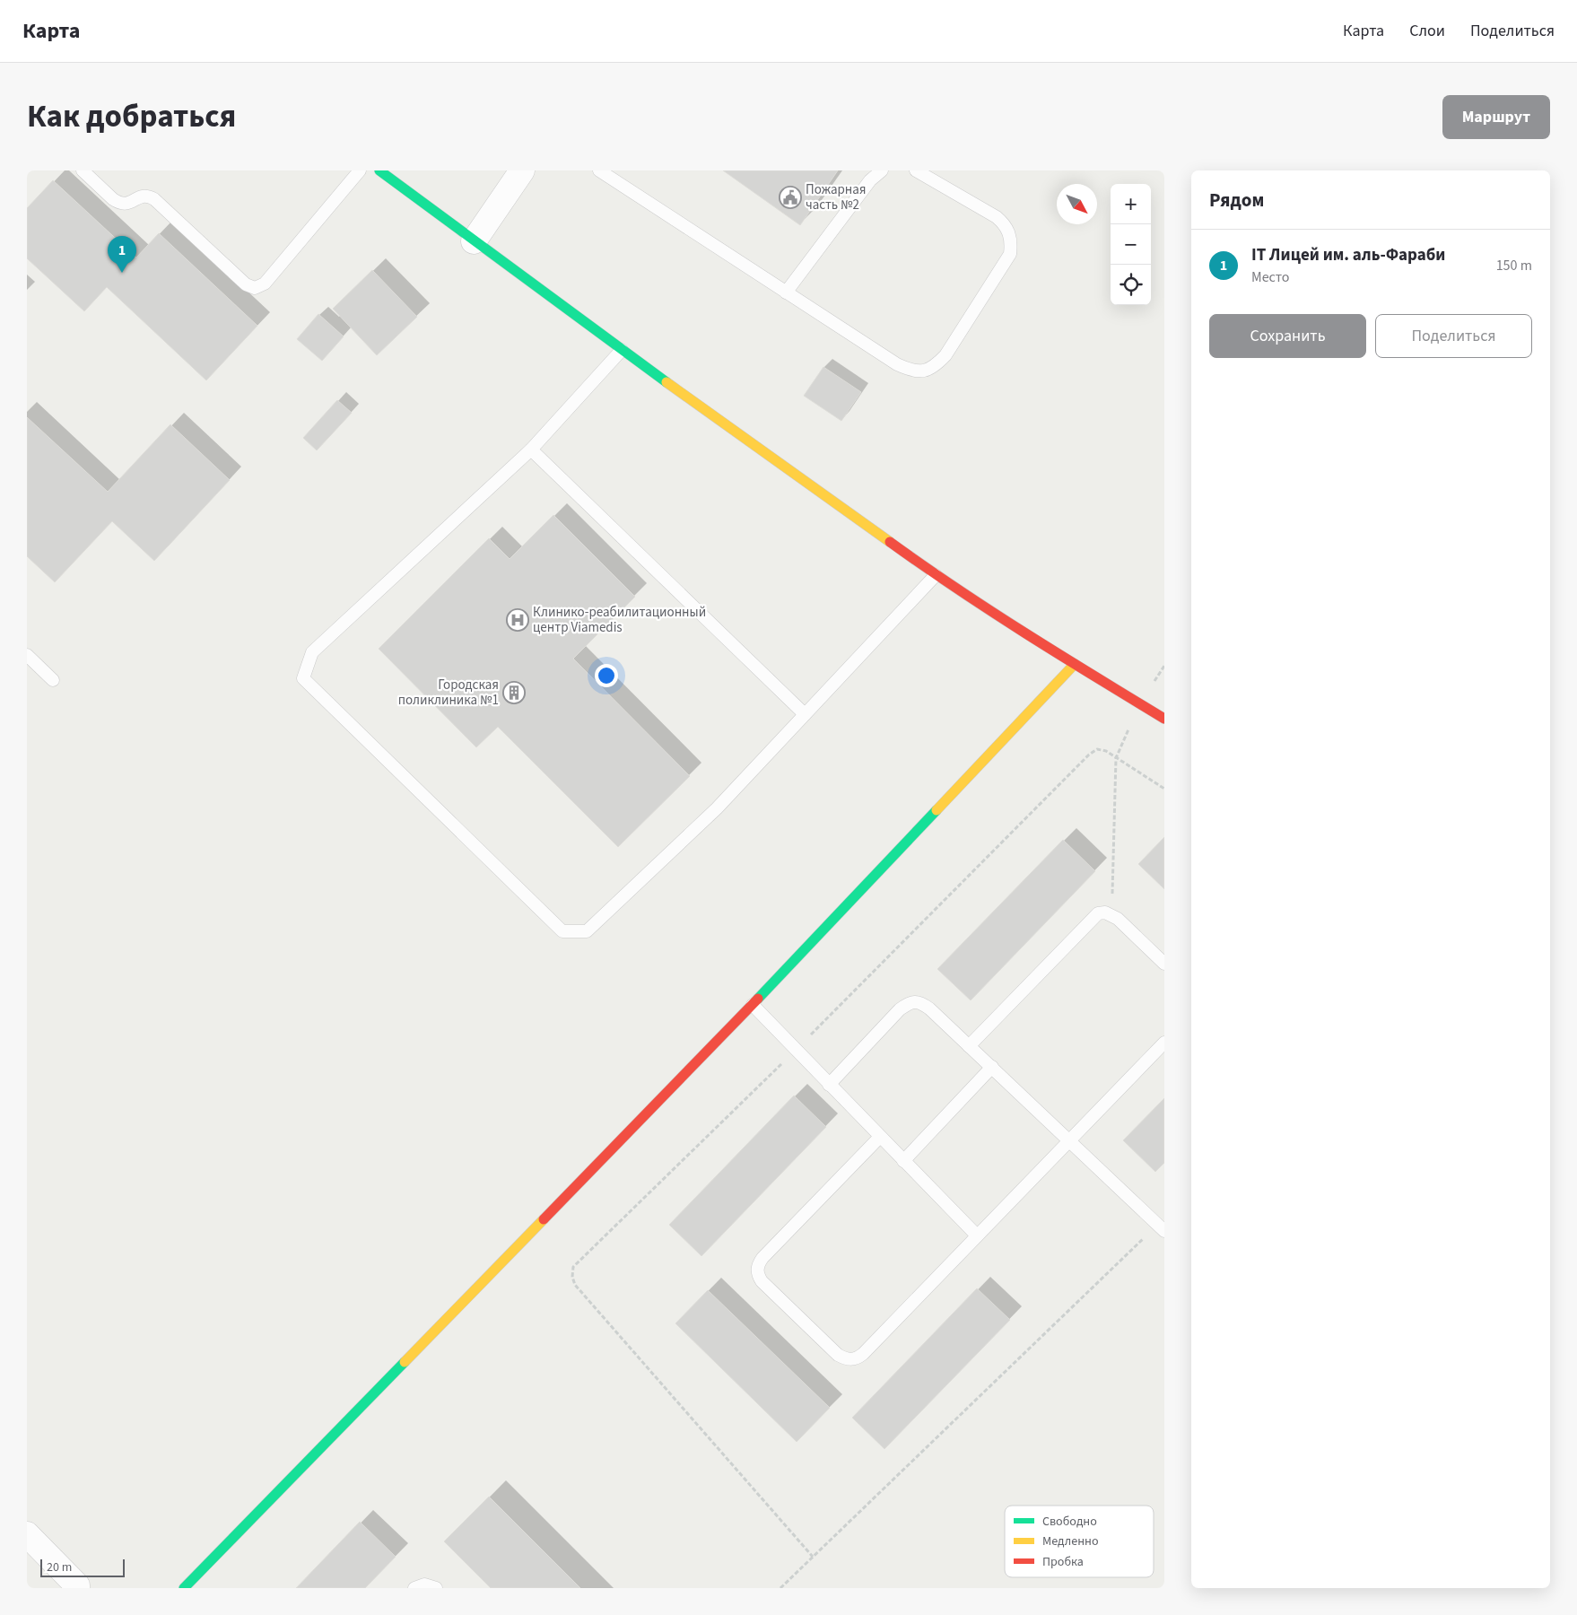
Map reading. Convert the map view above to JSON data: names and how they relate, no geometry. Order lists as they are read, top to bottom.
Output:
{
  "places": {
    "public building": ["Пожарная часть №2"],
    "hospital": ["Клинико-реабилитационный центр Viamedis"],
    "building": ["Городская поликлиника №1"]
  },
  "legend": ["Свободно", "Медленно", "Пробка"],
  "scale_bar": "20 m",
  "north": "bottom right",
  "page": {
    "header": "Карта",
    "nav": ["Карта", "Слои", "Поделиться"],
    "title": "Как добраться",
    "buttons": [
      "Маршрут",
      ["Сохранить", "Поделиться"]
    ],
    "heading": "Рядом",
    "map_buttons": ["+", "−"],
    "list": [
      {
        "mark": "1",
        "name": "IT Лицей им. аль-Фараби",
        "note": "Место",
        "value": "150 m"
      }
    ],
    "pins": "1",
    "scale": "20 m"
  }
}
